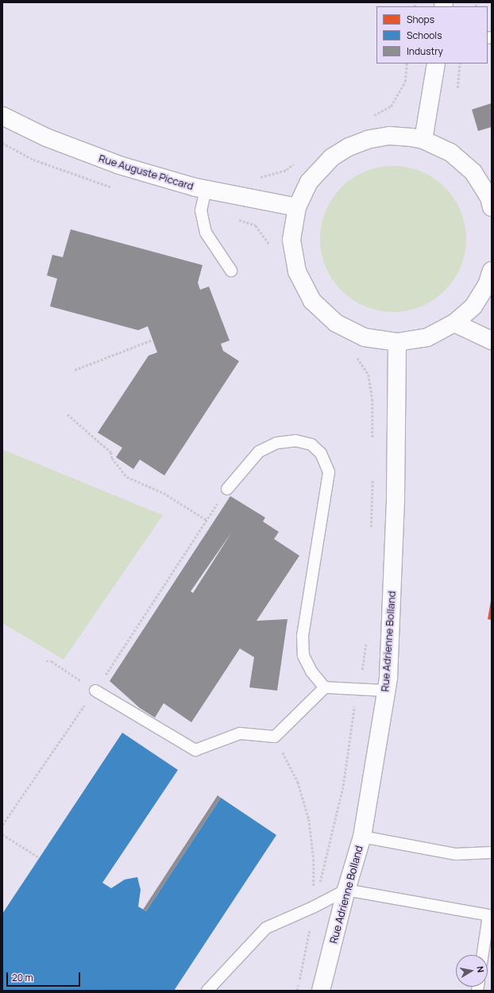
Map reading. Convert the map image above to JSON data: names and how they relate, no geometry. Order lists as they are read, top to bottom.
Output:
{
  "streets": {
    "street": ["Rue Auguste Piccard", "Rue Adrienne Bolland"]
  },
  "legend": ["Shops", "Schools", "Industry"],
  "scale_bar": "20 m",
  "north": "right"
}
